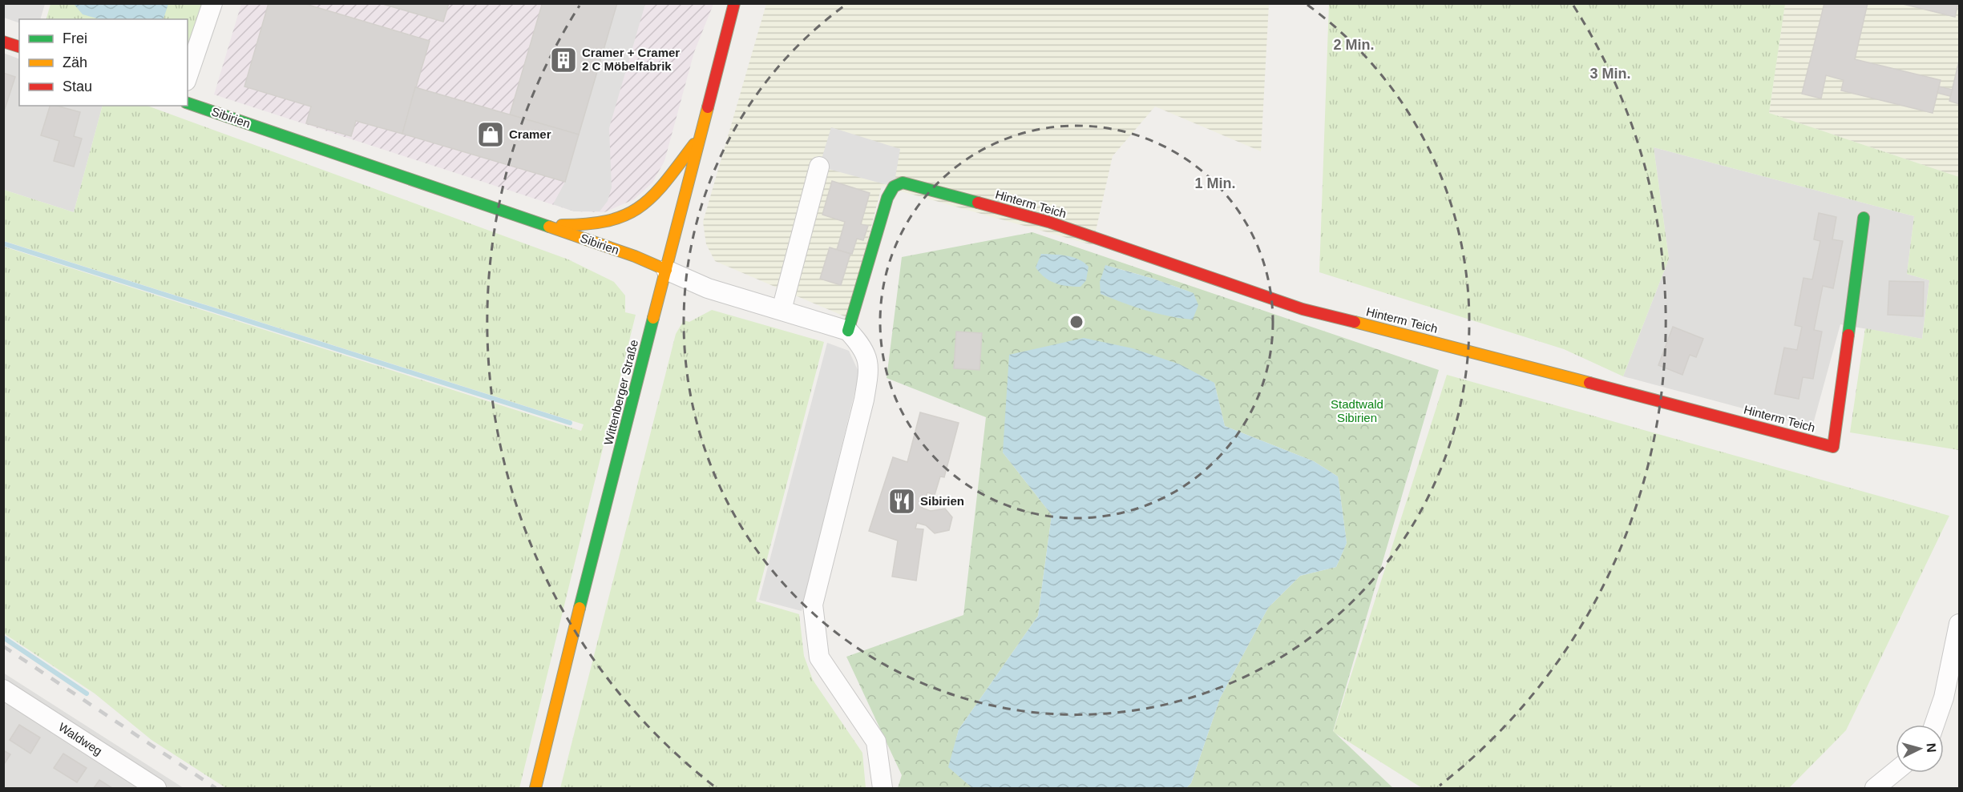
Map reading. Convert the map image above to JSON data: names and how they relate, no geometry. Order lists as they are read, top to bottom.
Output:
{
  "streets": {
    "street": [
      "Sibirien",
      "Hinterm Teich",
      "Wittenberger Straße",
      "Waldweg"
    ]
  },
  "crossings": [
    ["Sibirien", "Hinterm Teich"],
    ["Sibirien", "Wittenberger Straße"]
  ],
  "parks": ["Stadtwald Sibirien"],
  "places": {
    "building": ["Cramer + Cramer 2 C Möbelfabrik"],
    "shop": ["Cramer"],
    "restaurant": ["Sibirien"]
  },
  "legend": ["Frei", "Zäh", "Stau"],
  "north": "right",
  "rings": ["2 Min.", "3 Min.", "1 Min."]
}
